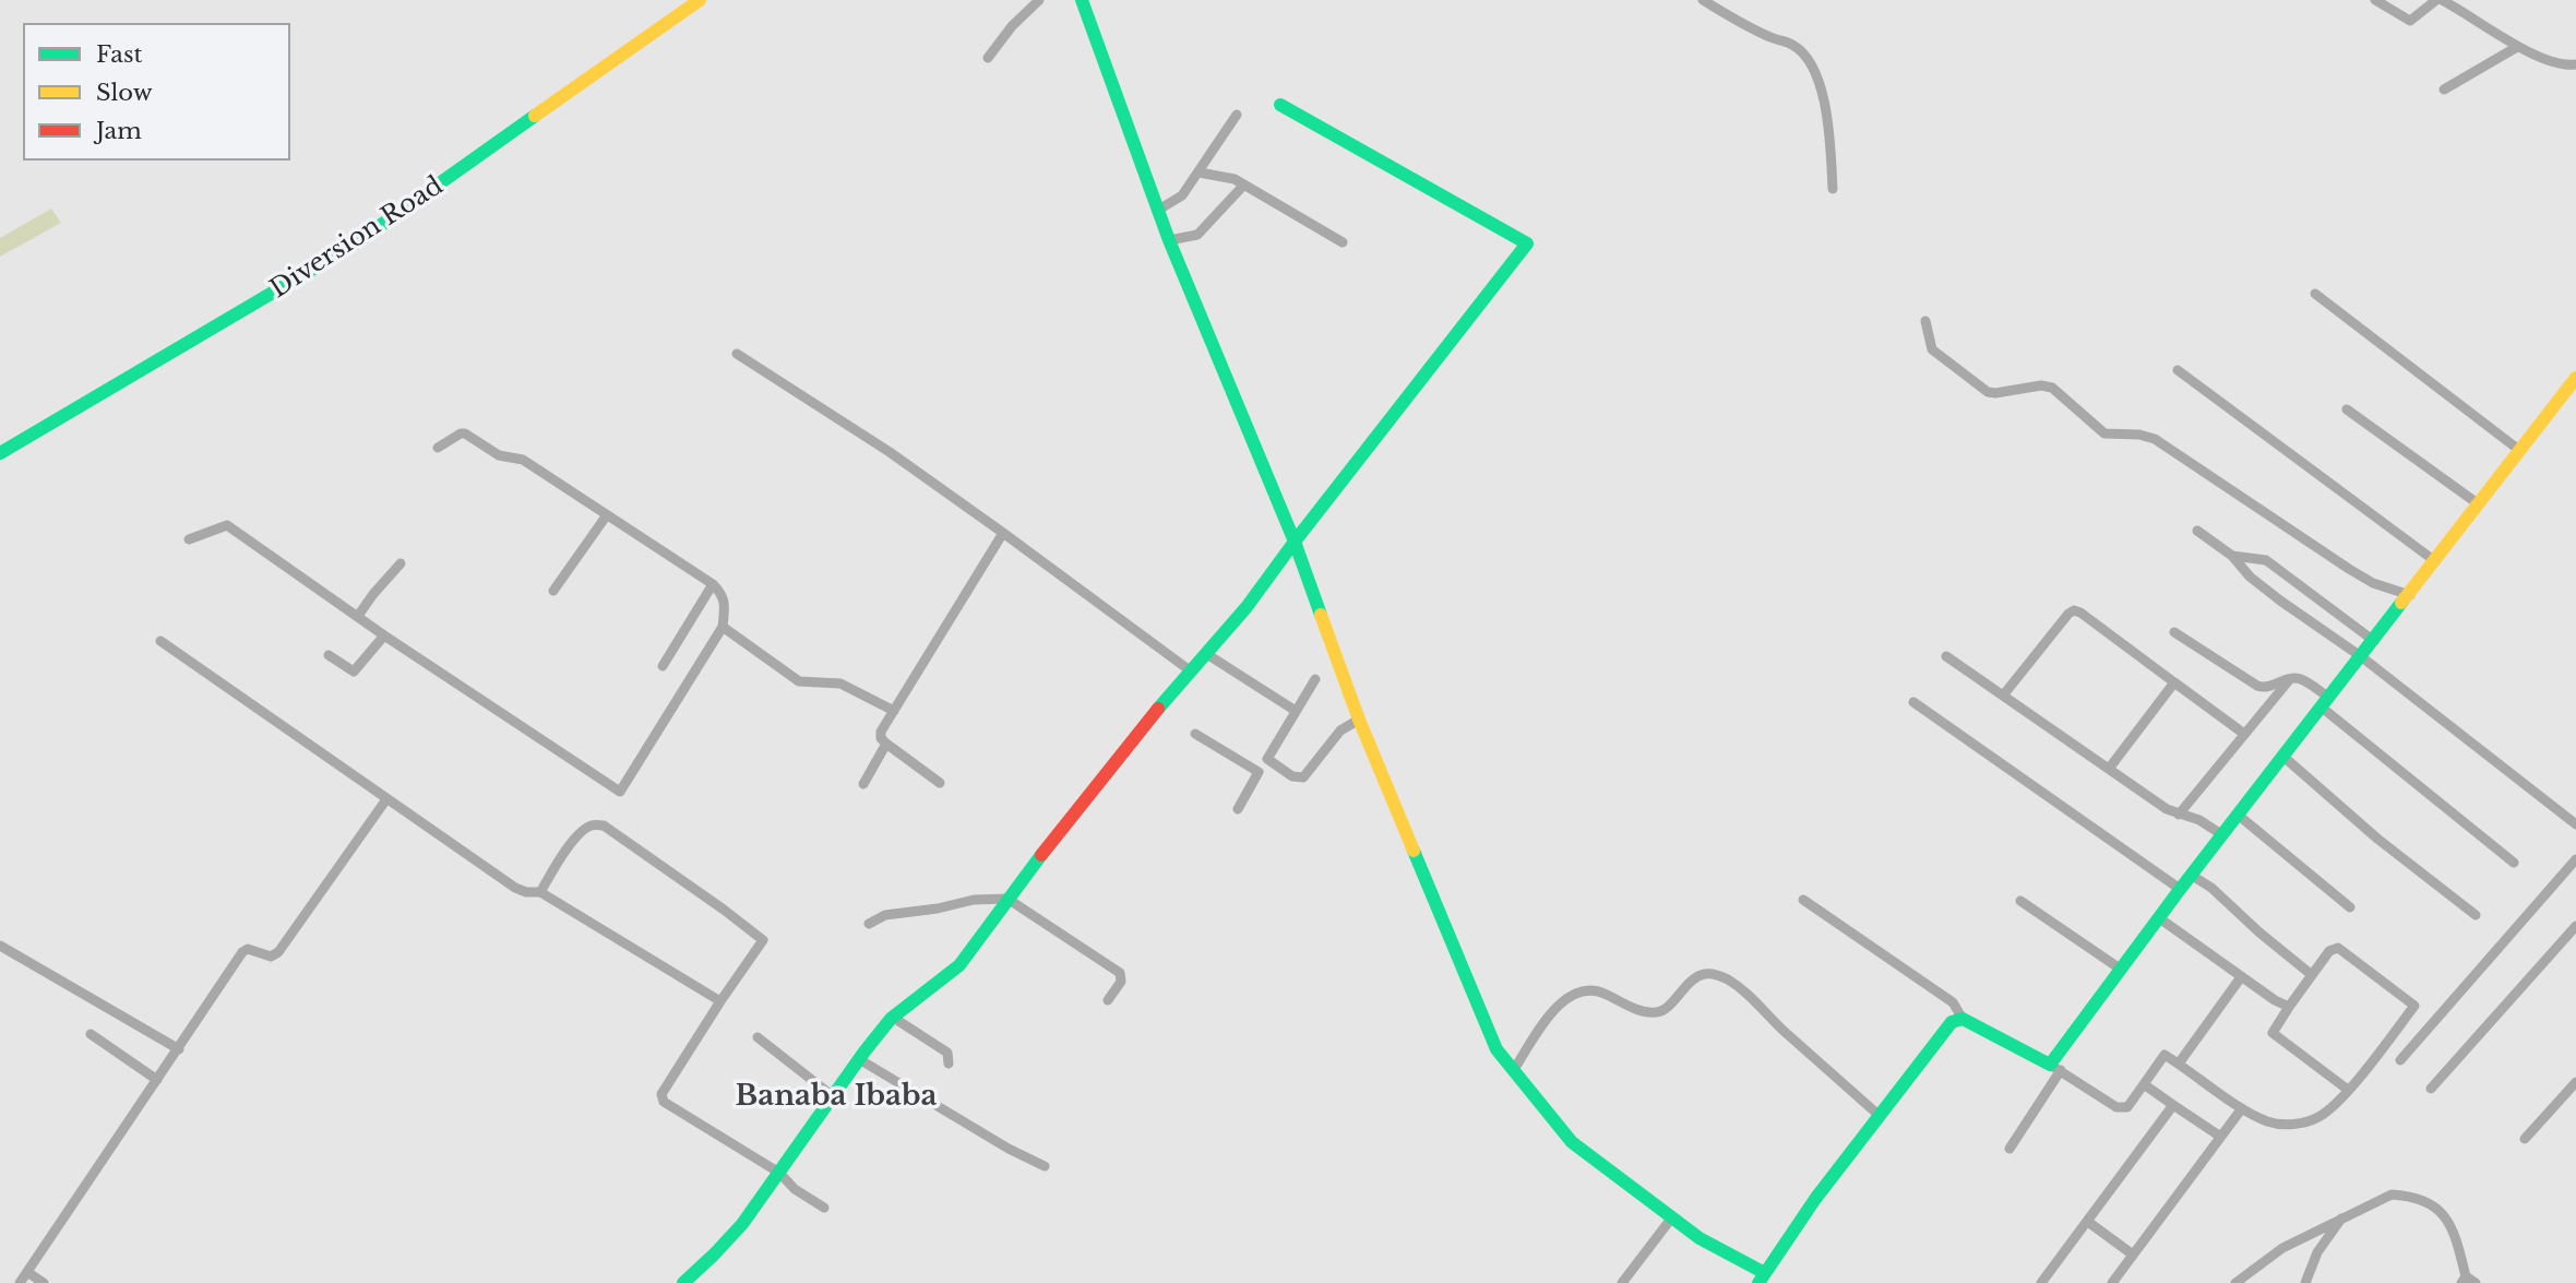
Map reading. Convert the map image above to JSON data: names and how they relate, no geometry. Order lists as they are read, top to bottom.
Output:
{
  "streets": {
    "main road": ["Diversion Road"]
  },
  "districts": ["Banaba Ibaba"],
  "legend": ["Fast", "Slow", "Jam"]
}
